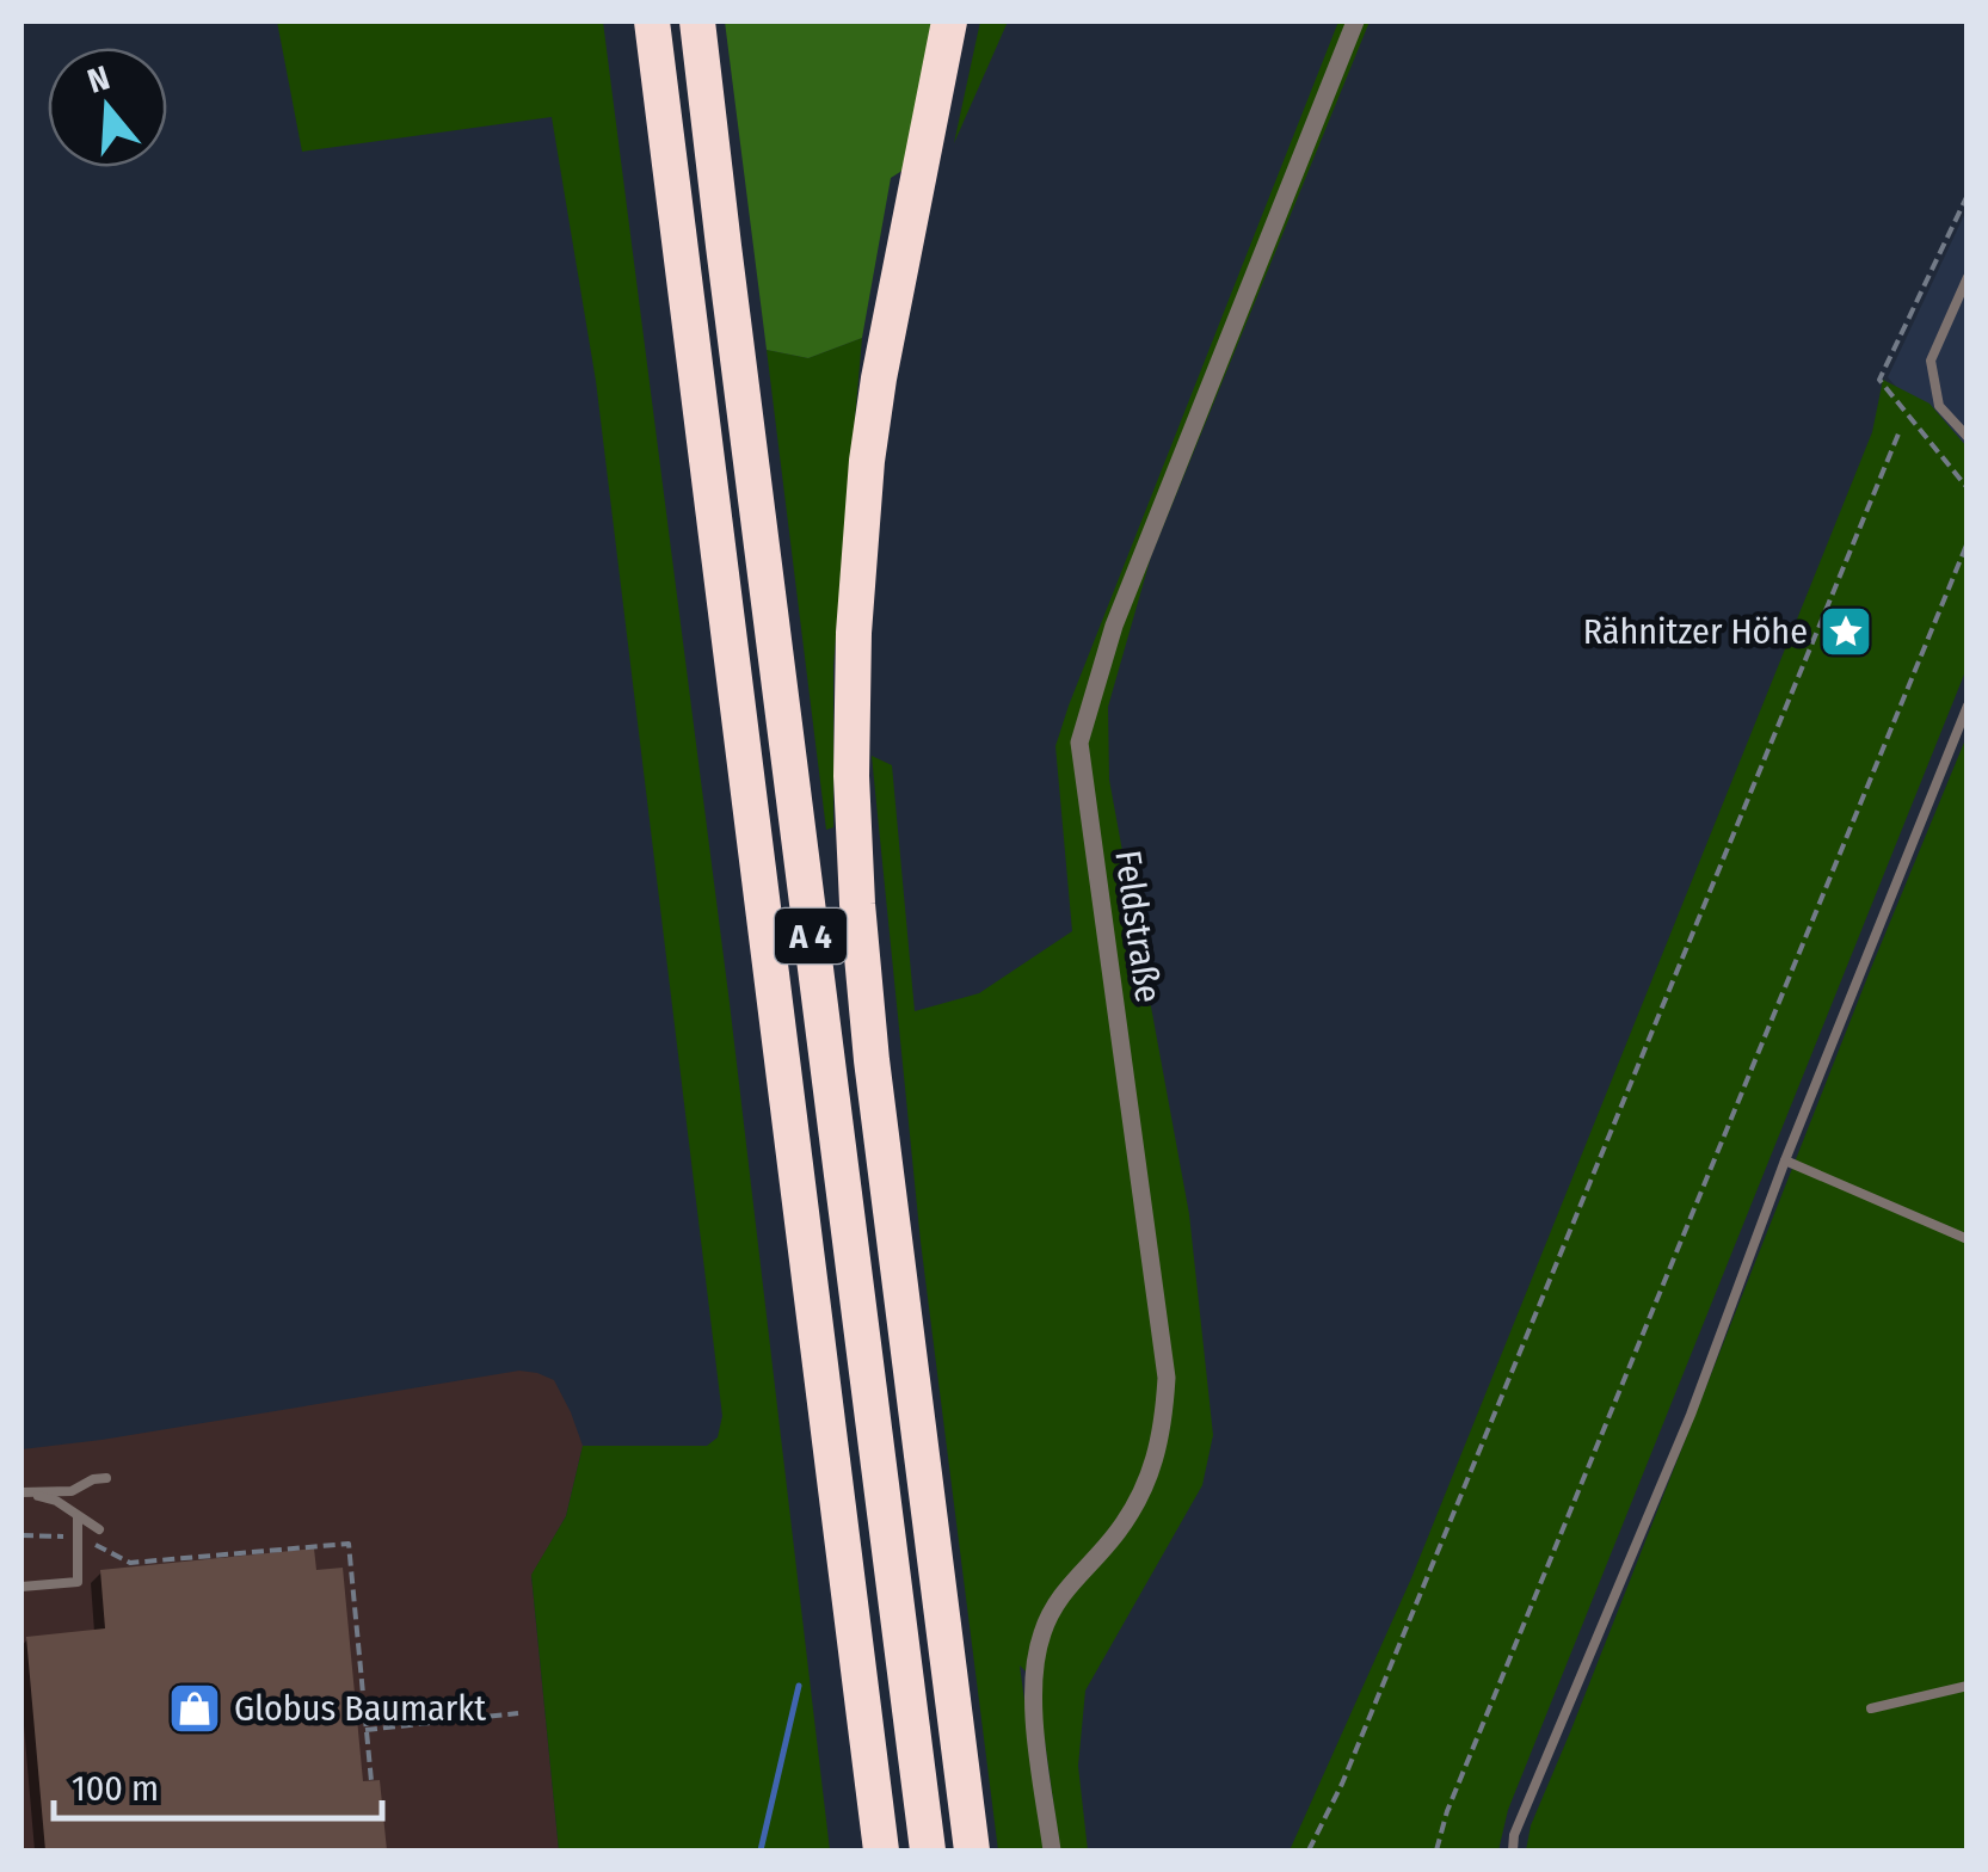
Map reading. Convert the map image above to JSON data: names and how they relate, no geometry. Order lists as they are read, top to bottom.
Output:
{
  "streets": {
    "highway": ["A 4"],
    "street": ["Feldstraße"]
  },
  "places": {
    "place": ["Rähnitzer Höhe"],
    "shop": ["Globus Baumarkt"]
  },
  "scale_bar": "100 m",
  "north": "top"
}
